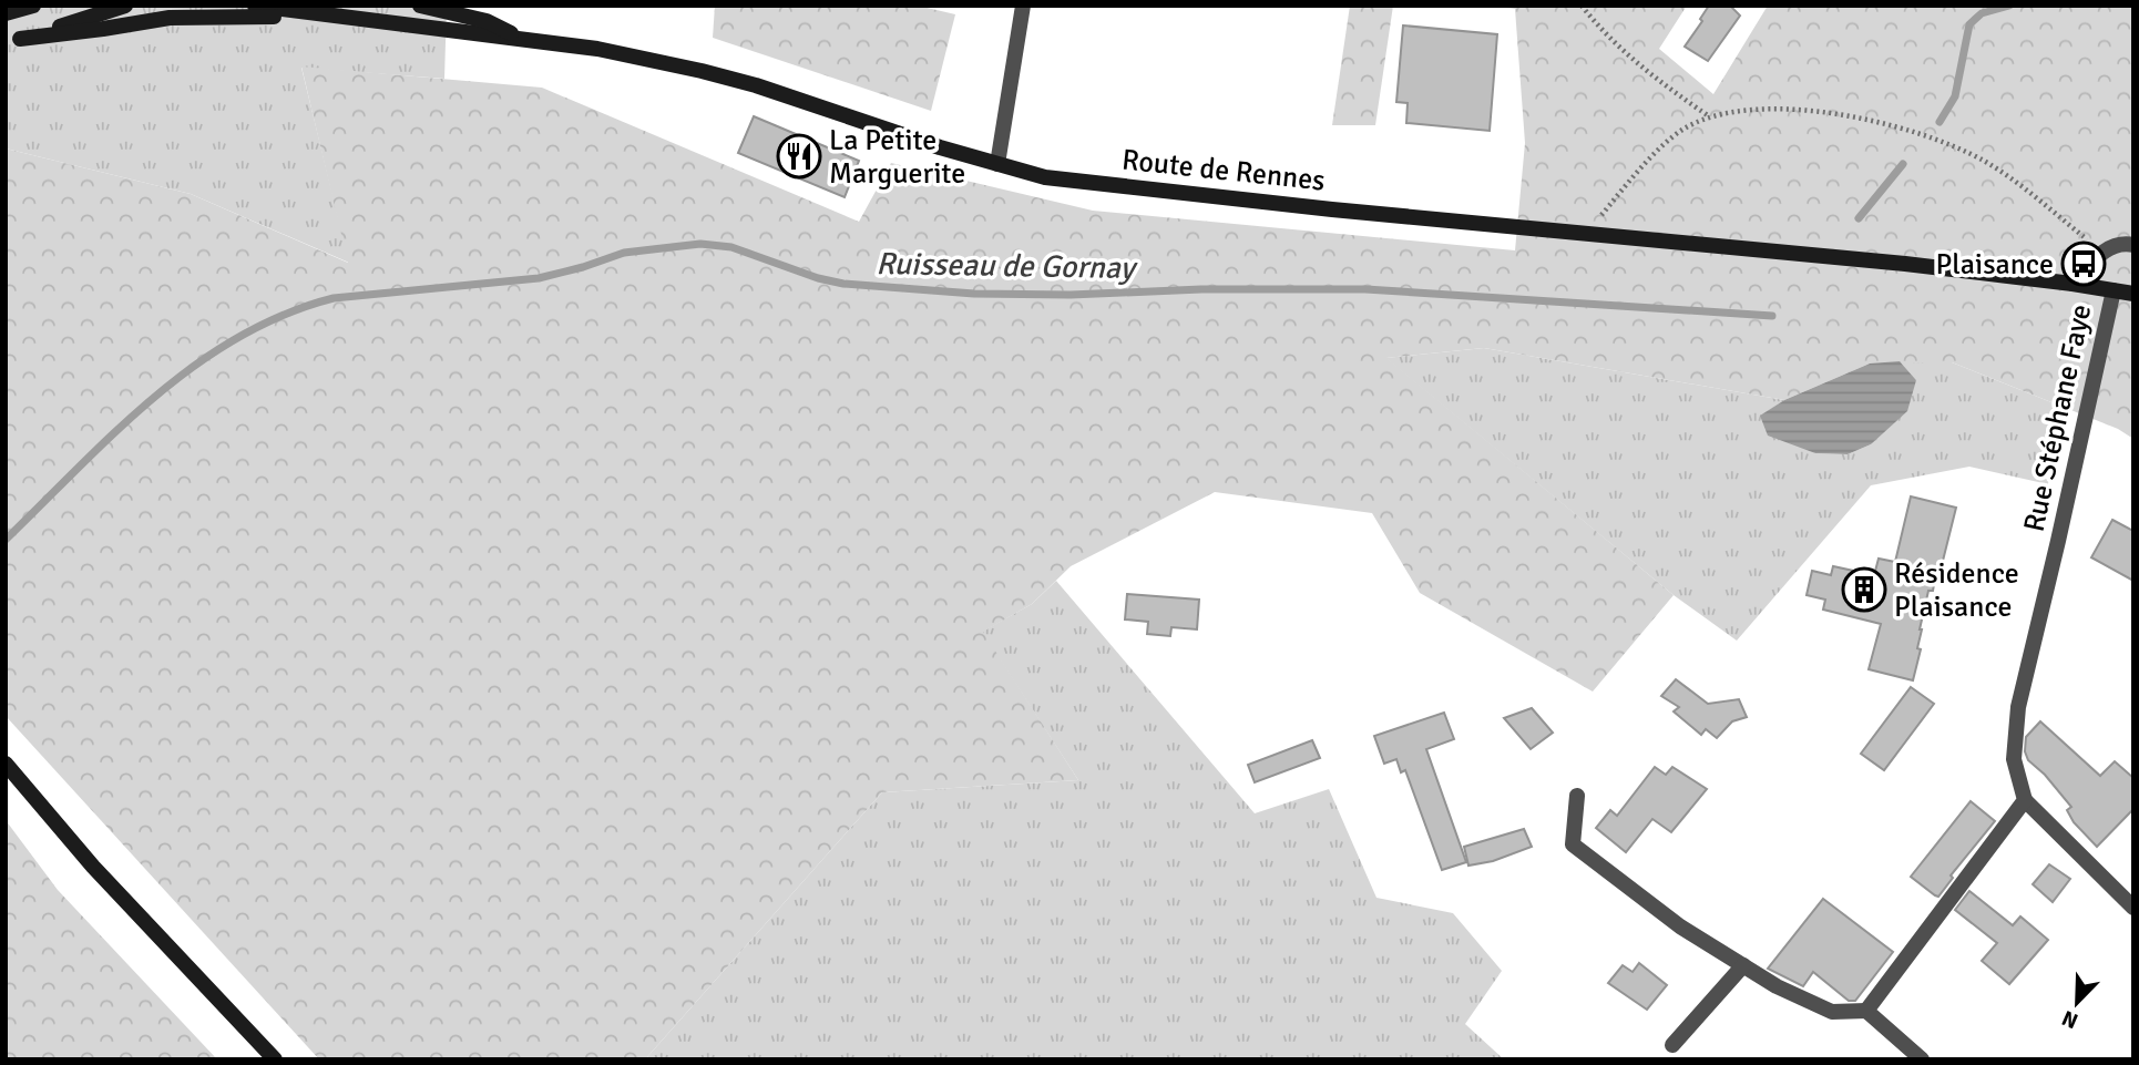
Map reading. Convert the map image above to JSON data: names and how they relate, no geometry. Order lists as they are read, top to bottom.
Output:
{
  "streets": {
    "main road": ["Route de Rennes"],
    "street": ["Rue Stéphane Faye"]
  },
  "crossings": [
    ["Route de Rennes", "Rue Stéphane Faye"]
  ],
  "water": ["Ruisseau de Gornay"],
  "places": {
    "restaurant": ["La Petite Marguerite"],
    "bus stop": ["Plaisance"],
    "building": ["Résidence Plaisance"]
  },
  "north": "bottom left"
}
